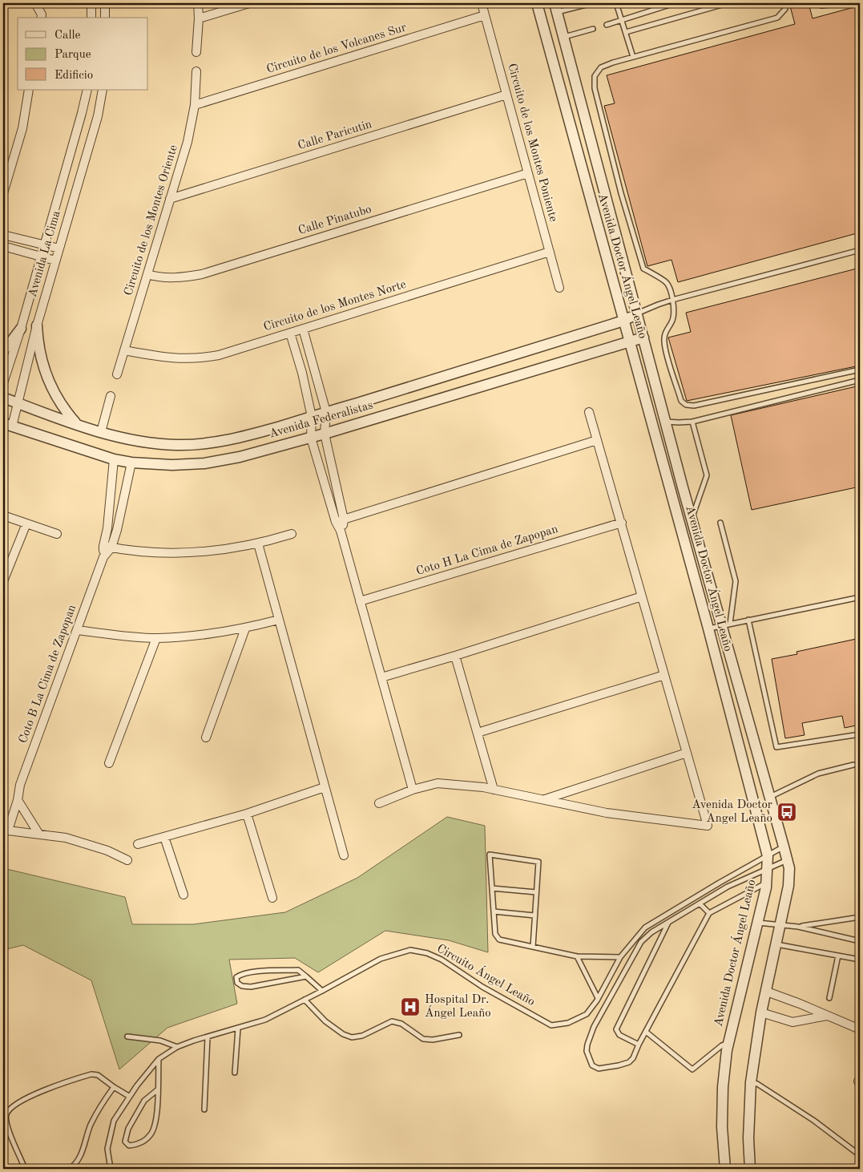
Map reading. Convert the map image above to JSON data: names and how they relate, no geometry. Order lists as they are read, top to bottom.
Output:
{
  "streets": {
    "street": [
      "Circuito de los Volcanes Sur",
      "Calle Paricutin",
      "Circuito de los Montes Poniente",
      "Circuito de los Montes Oriente",
      "Calle Pinatubo",
      "Avenida La Cima",
      "Avenida Doctor Ángel Leaño",
      "Circuito de los Montes Norte",
      "Avenida Federalistas",
      "Coto H La Cima de Zapopan",
      "Coto B La Cima de Zapopan"
    ],
    "lane": ["Circuito Ángel Leaño"]
  },
  "crossings": [
    ["Circuito de los Volcanes Sur", "Circuito de los Montes Poniente"],
    ["Circuito de los Volcanes Sur", "Circuito de los Montes Oriente"],
    ["Calle Paricutin", "Circuito de los Montes Poniente"],
    ["Calle Paricutin", "Circuito de los Montes Oriente"],
    ["Circuito de los Montes Poniente", "Calle Pinatubo"],
    ["Circuito de los Montes Poniente", "Circuito de los Montes Norte"],
    ["Circuito de los Montes Oriente", "Calle Pinatubo"],
    ["Circuito de los Montes Oriente", "Circuito de los Montes Norte"],
    ["Avenida La Cima", "Avenida Federalistas"],
    ["Avenida Doctor Ángel Leaño", "Avenida Federalistas"],
    ["Avenida Doctor Ángel Leaño", "Circuito Ángel Leaño"],
    ["Avenida Federalistas", "Coto B La Cima de Zapopan"]
  ],
  "places": {
    "bus stop": ["Avenida Doctor Angel Leaño"],
    "hospital": ["Hospital Dr. Ángel Leaño"]
  },
  "legend": ["Calle", "Parque", "Edificio"]
}
